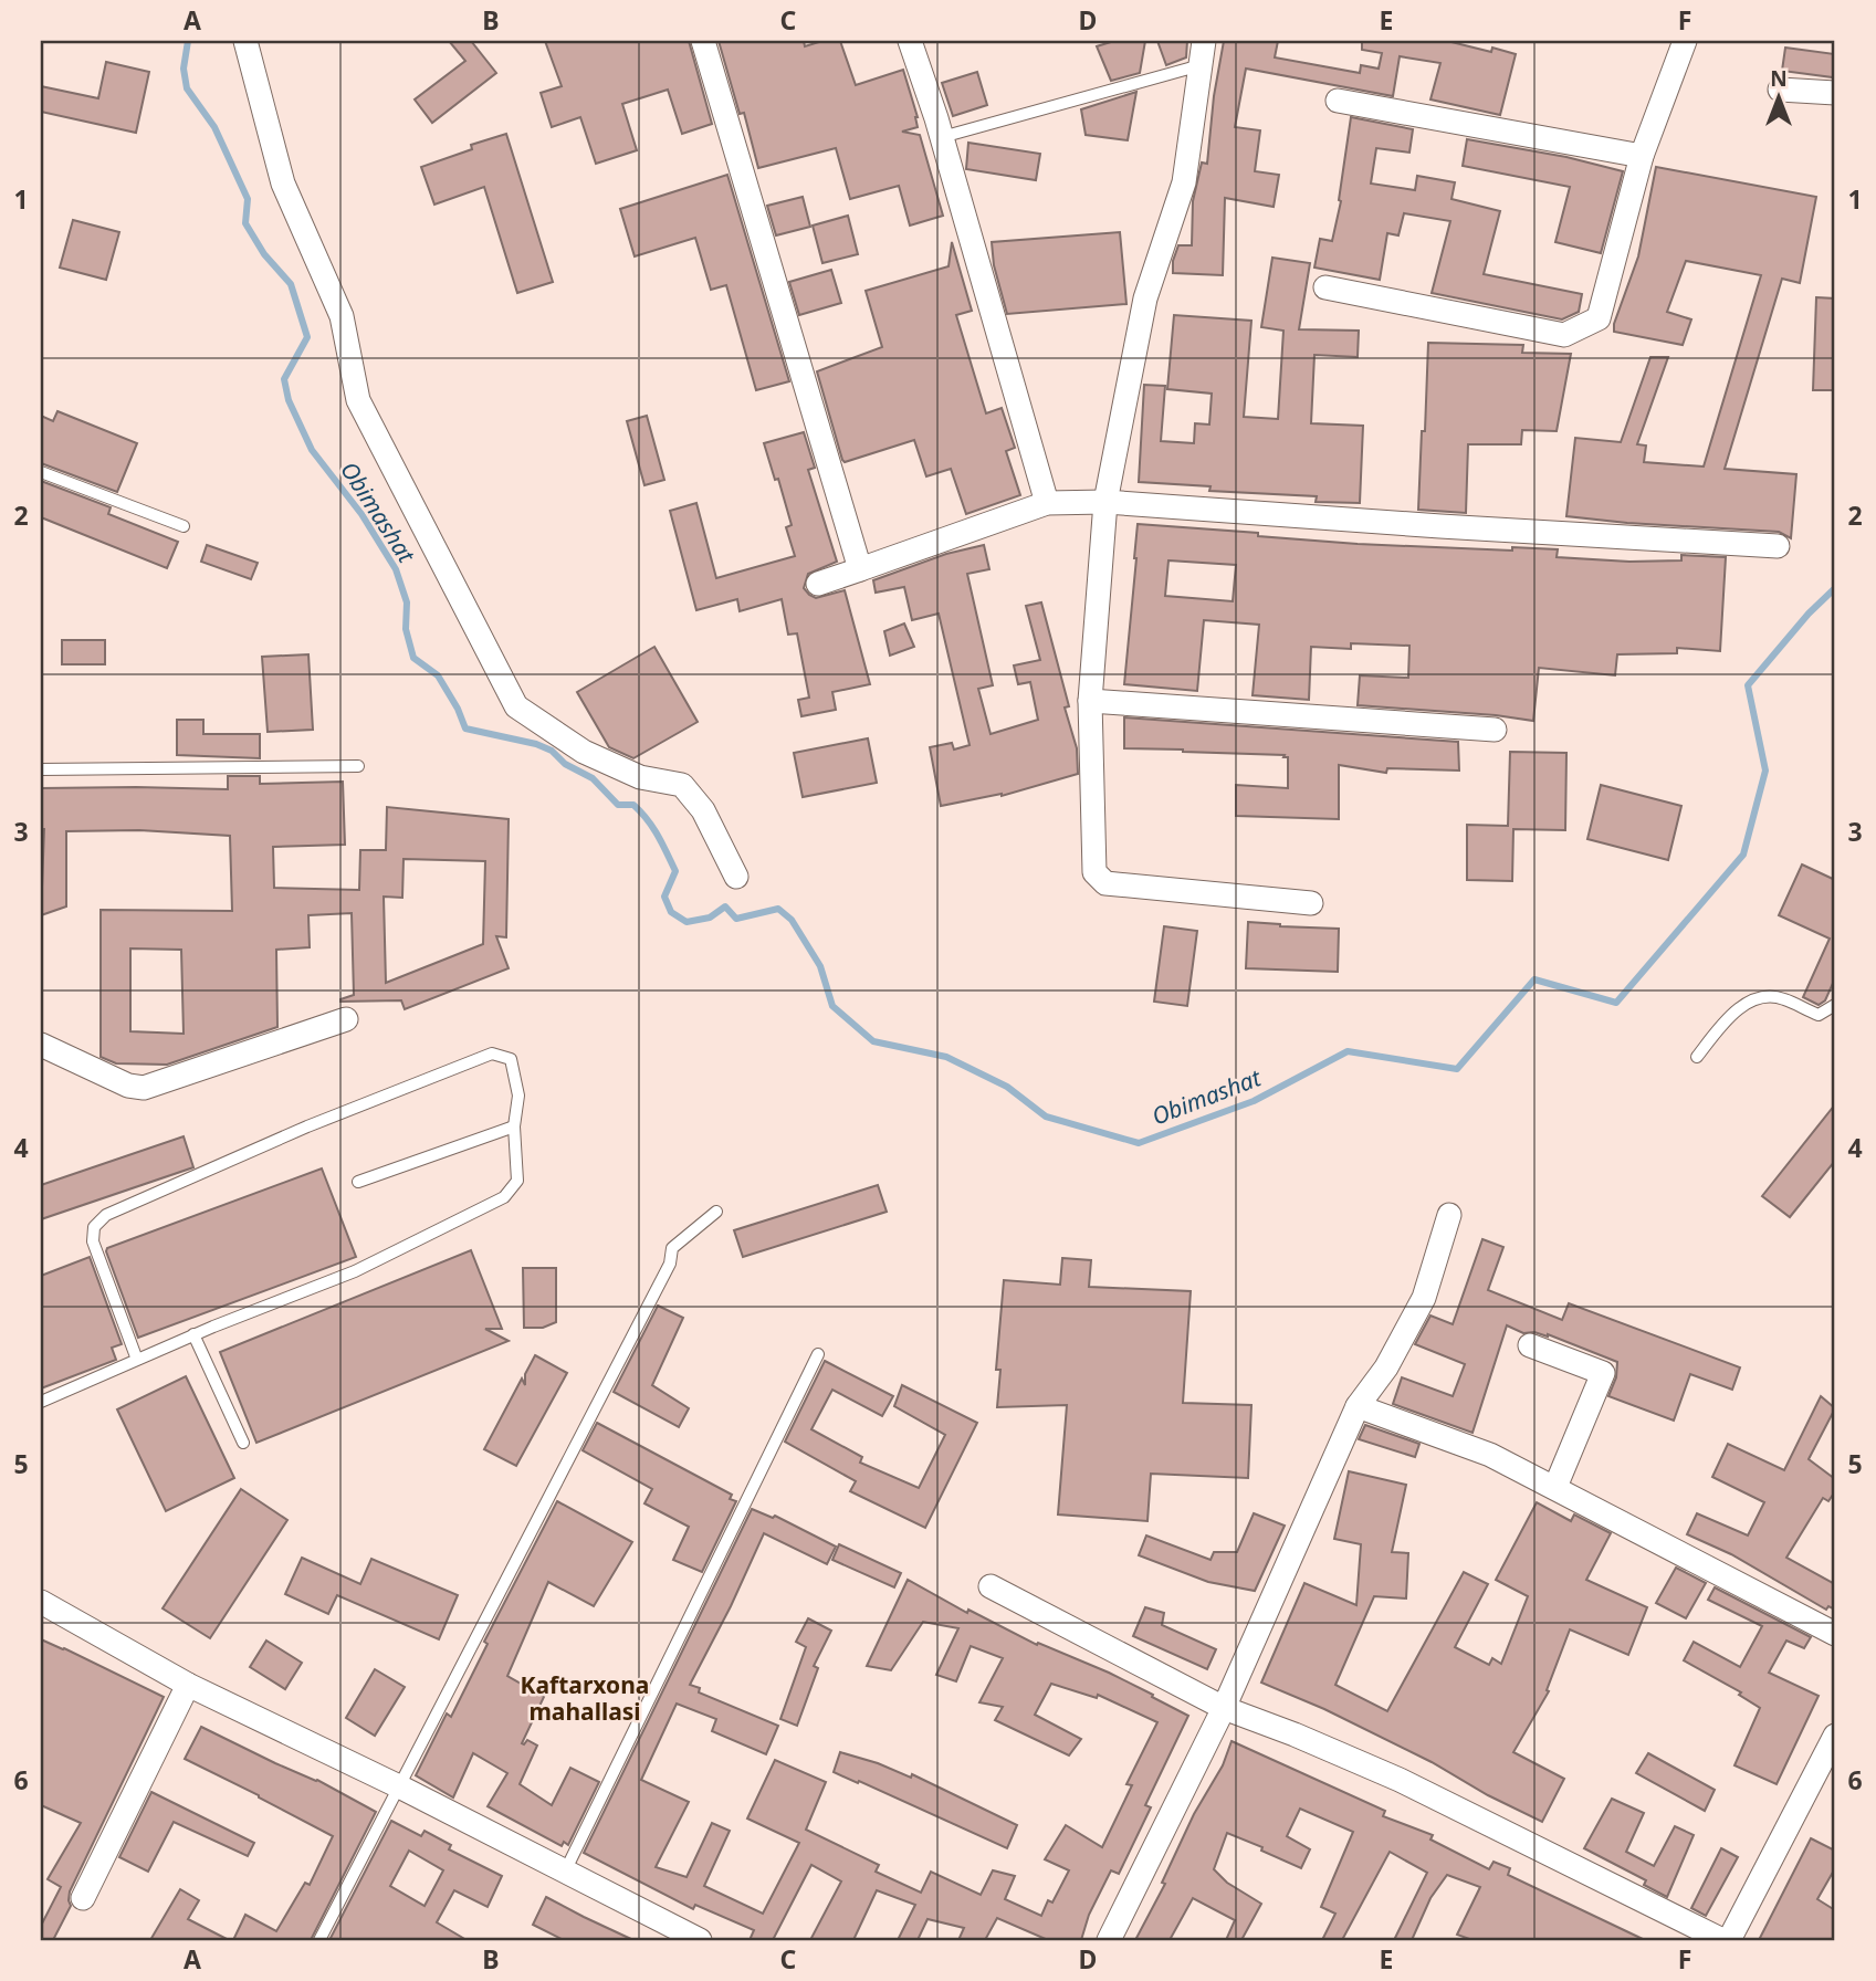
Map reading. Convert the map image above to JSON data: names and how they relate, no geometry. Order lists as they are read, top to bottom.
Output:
{
  "districts": ["Kaftarxona mahallasi"],
  "water": ["Obimashat"],
  "north": "top",
  "grid": {
    "columns": [
      "A",
      "B",
      "C",
      "D",
      "E",
      "F"
    ],
    "rows": [
      "1",
      "2",
      "3",
      "4",
      "5",
      "6"
    ]
  }
}
